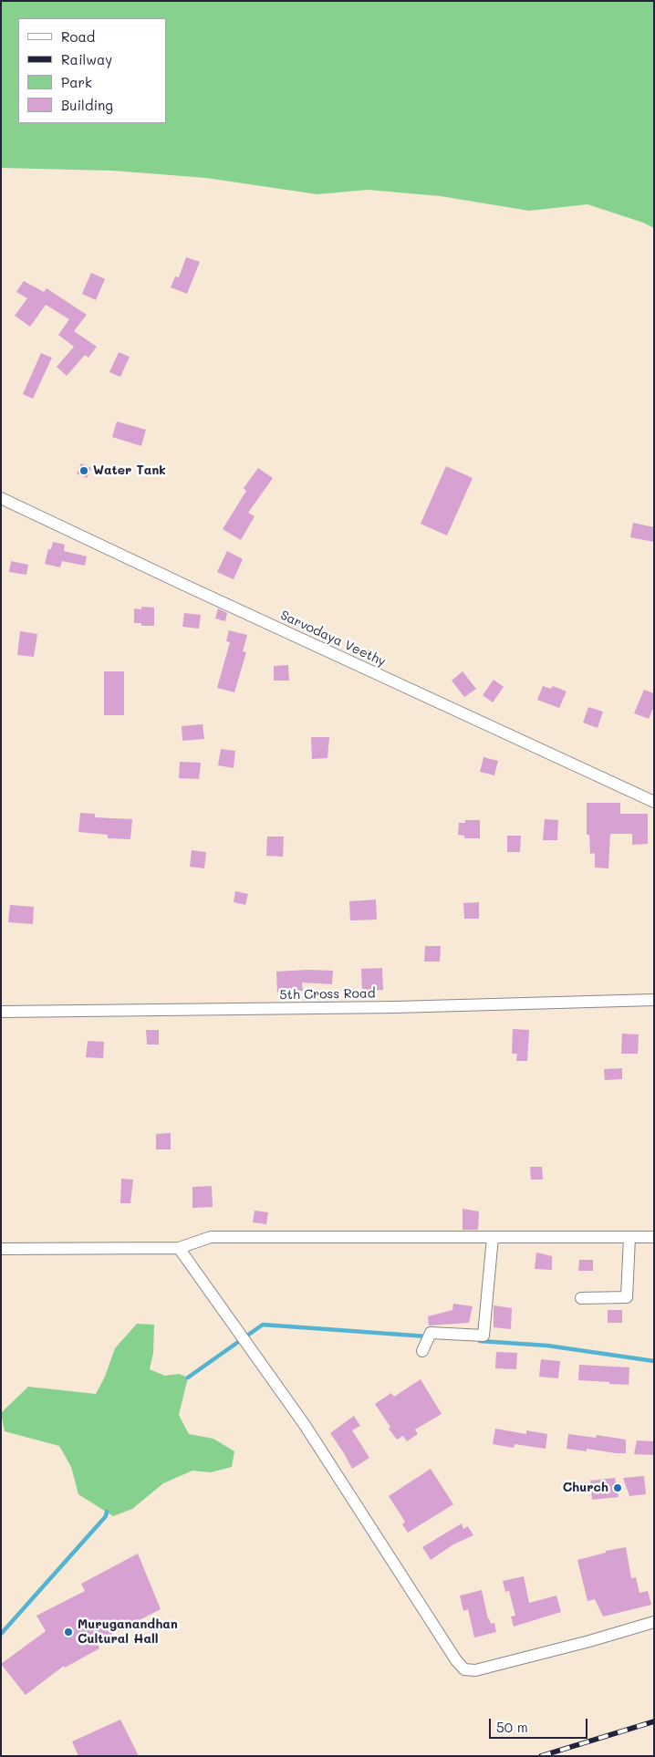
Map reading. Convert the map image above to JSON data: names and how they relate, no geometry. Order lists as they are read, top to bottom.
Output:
{
  "streets": {
    "street": ["Sarvodaya Veethy", "5th Cross Road"]
  },
  "places": ["Water Tank", "Church", "Muruganandhan Cultural Hall"],
  "legend": [
    "Road",
    "Railway",
    "Park",
    "Building"
  ],
  "scale_bar": "50 m"
}
